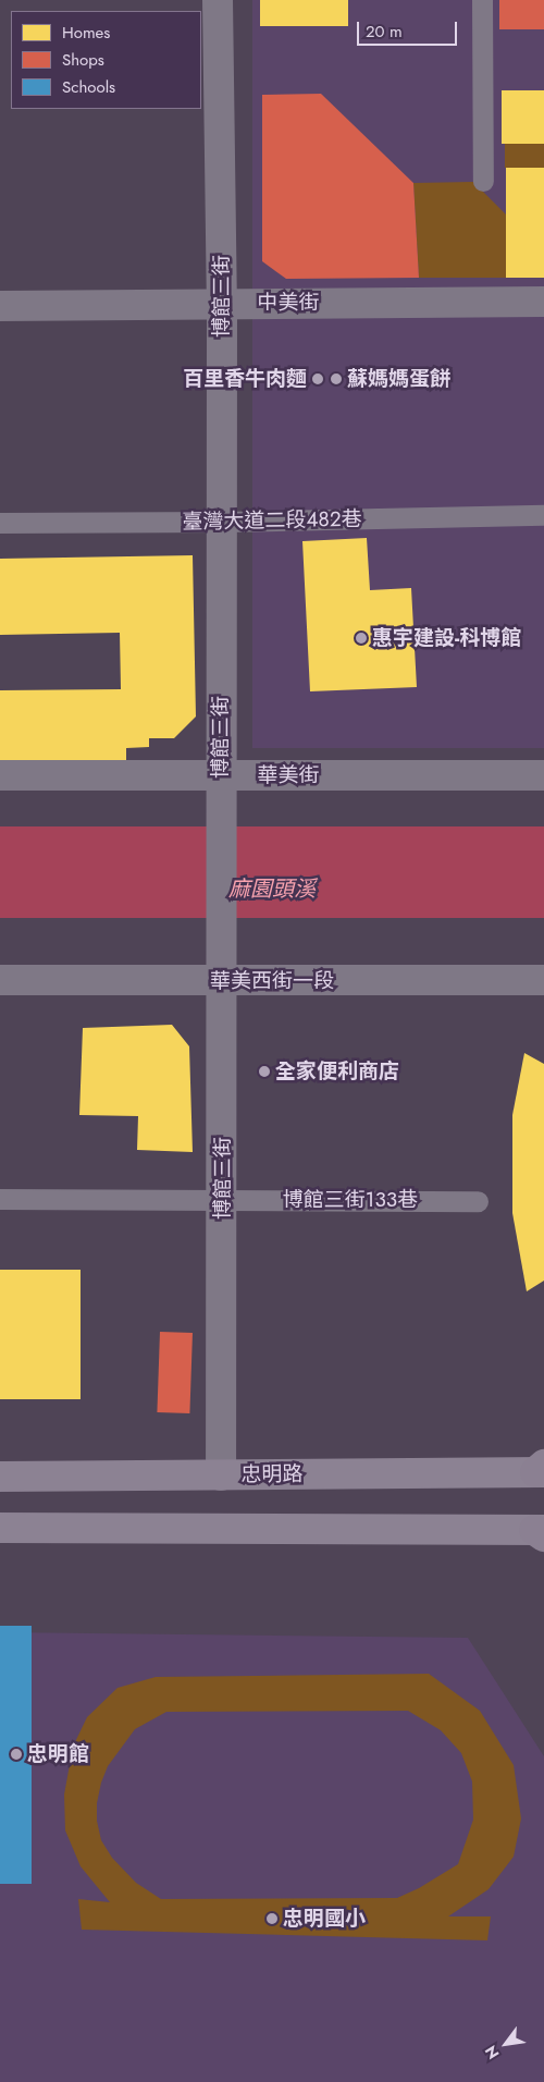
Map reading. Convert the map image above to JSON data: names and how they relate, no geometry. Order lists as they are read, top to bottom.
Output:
{
  "streets": {
    "main road": ["忠明路"],
    "street": [
      "博館三街",
      "中美街",
      "華美街",
      "華美西街一段"
    ],
    "lane": ["臺灣大道二段482巷", "博館三街133巷"]
  },
  "crossings": [
    ["博館三街", "中美街"],
    ["博館三街", "臺灣大道二段482巷"],
    ["博館三街", "華美街"],
    ["博館三街", "華美西街一段"],
    ["博館三街", "博館三街133巷"],
    ["博館三街", "忠明路"]
  ],
  "water": ["麻園頭溪"],
  "places": [
    "百里香牛肉麵",
    "蘇媽媽蛋餅",
    "惠宇建設-科博館",
    "全家便利商店",
    "忠明館",
    "忠明國小"
  ],
  "legend": ["Homes", "Shops", "Schools"],
  "scale_bar": "20 m",
  "north": "bottom left"
}
